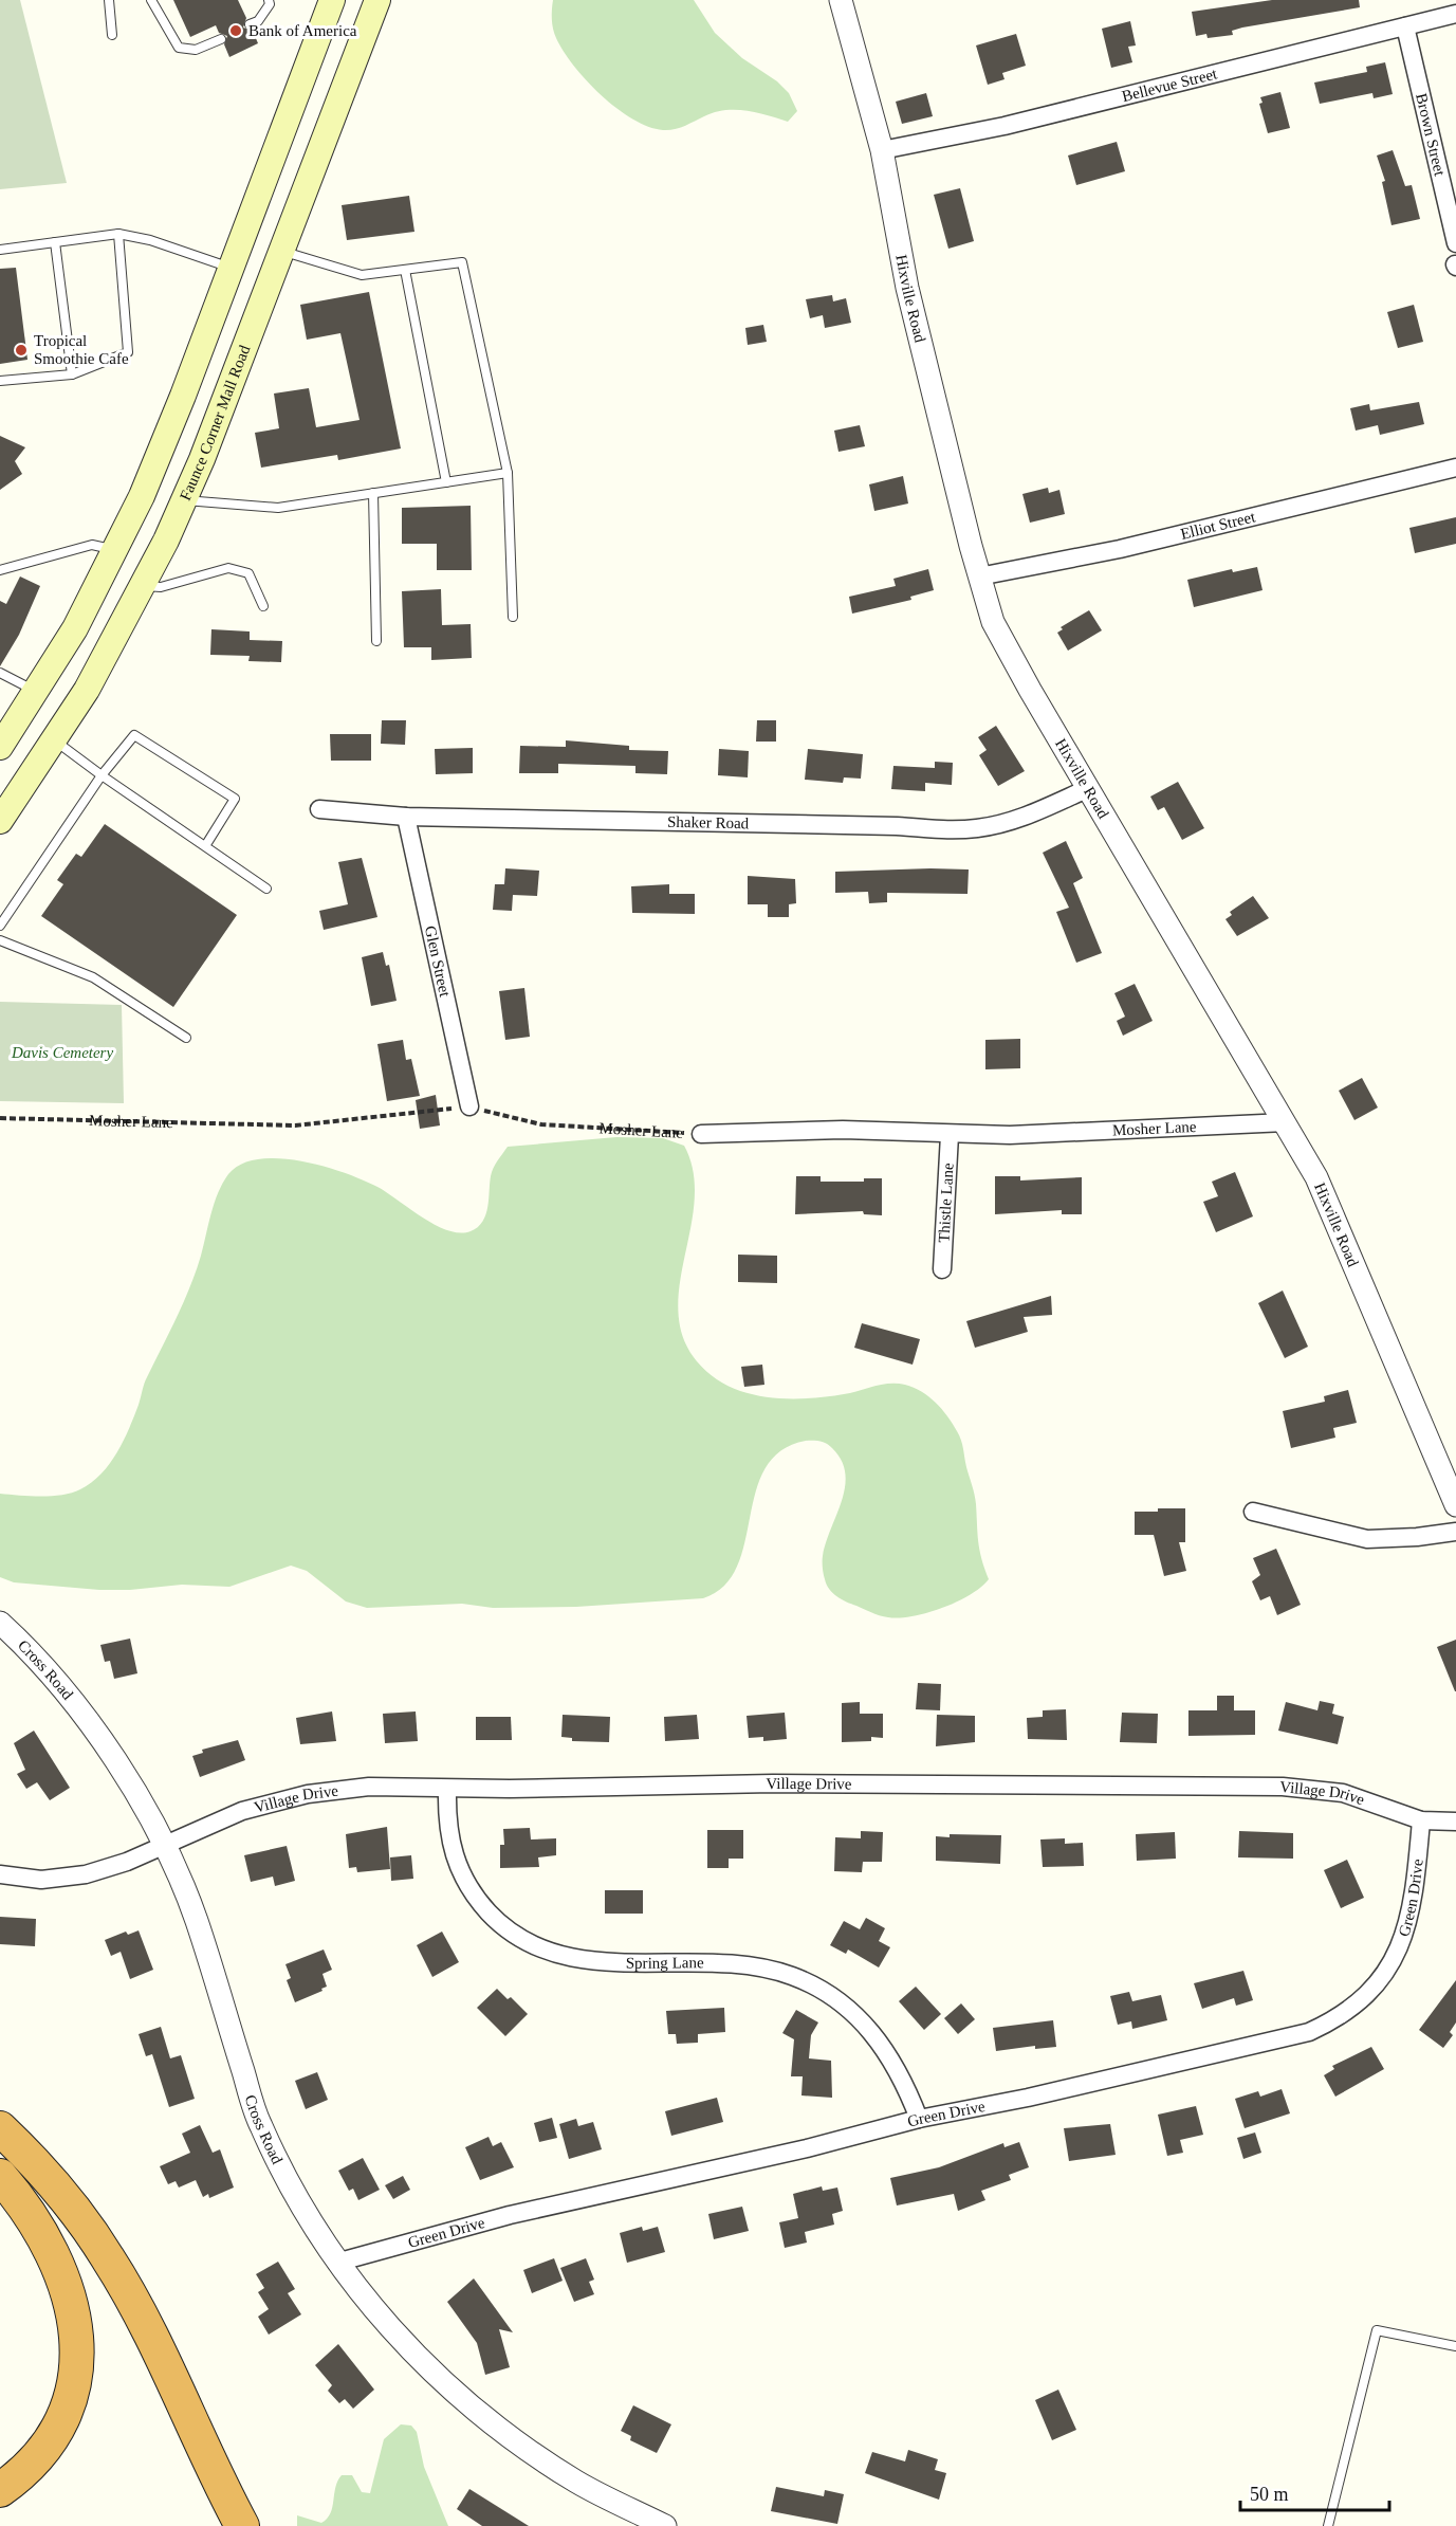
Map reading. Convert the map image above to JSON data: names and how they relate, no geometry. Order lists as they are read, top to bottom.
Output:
{
  "streets": {
    "main road": ["Faunce Corner Mall Road"],
    "street": [
      "Bellevue Street",
      "Brown Street",
      "Hixville Road",
      "Elliot Street",
      "Shaker Road",
      "Glen Street",
      "Mosher Lane",
      "Thistle Lane",
      "Cross Road",
      "Village Drive",
      "Green Drive",
      "Spring Lane"
    ]
  },
  "crossings": [
    ["Bellevue Street", "Brown Street"],
    ["Bellevue Street", "Hixville Road"],
    ["Hixville Road", "Elliot Street"],
    ["Hixville Road", "Shaker Road"],
    ["Hixville Road", "Mosher Lane"],
    ["Shaker Road", "Glen Street"],
    ["Glen Street", "Mosher Lane"],
    ["Mosher Lane", "Thistle Lane"],
    ["Cross Road", "Village Drive"],
    ["Cross Road", "Green Drive"],
    ["Village Drive", "Green Drive"],
    ["Village Drive", "Spring Lane"],
    ["Green Drive", "Spring Lane"]
  ],
  "parks": ["Davis Cemetery"],
  "places": ["Bank of America", "Tropical Smoothie Cafe"],
  "scale_bar": "50 m"
}
